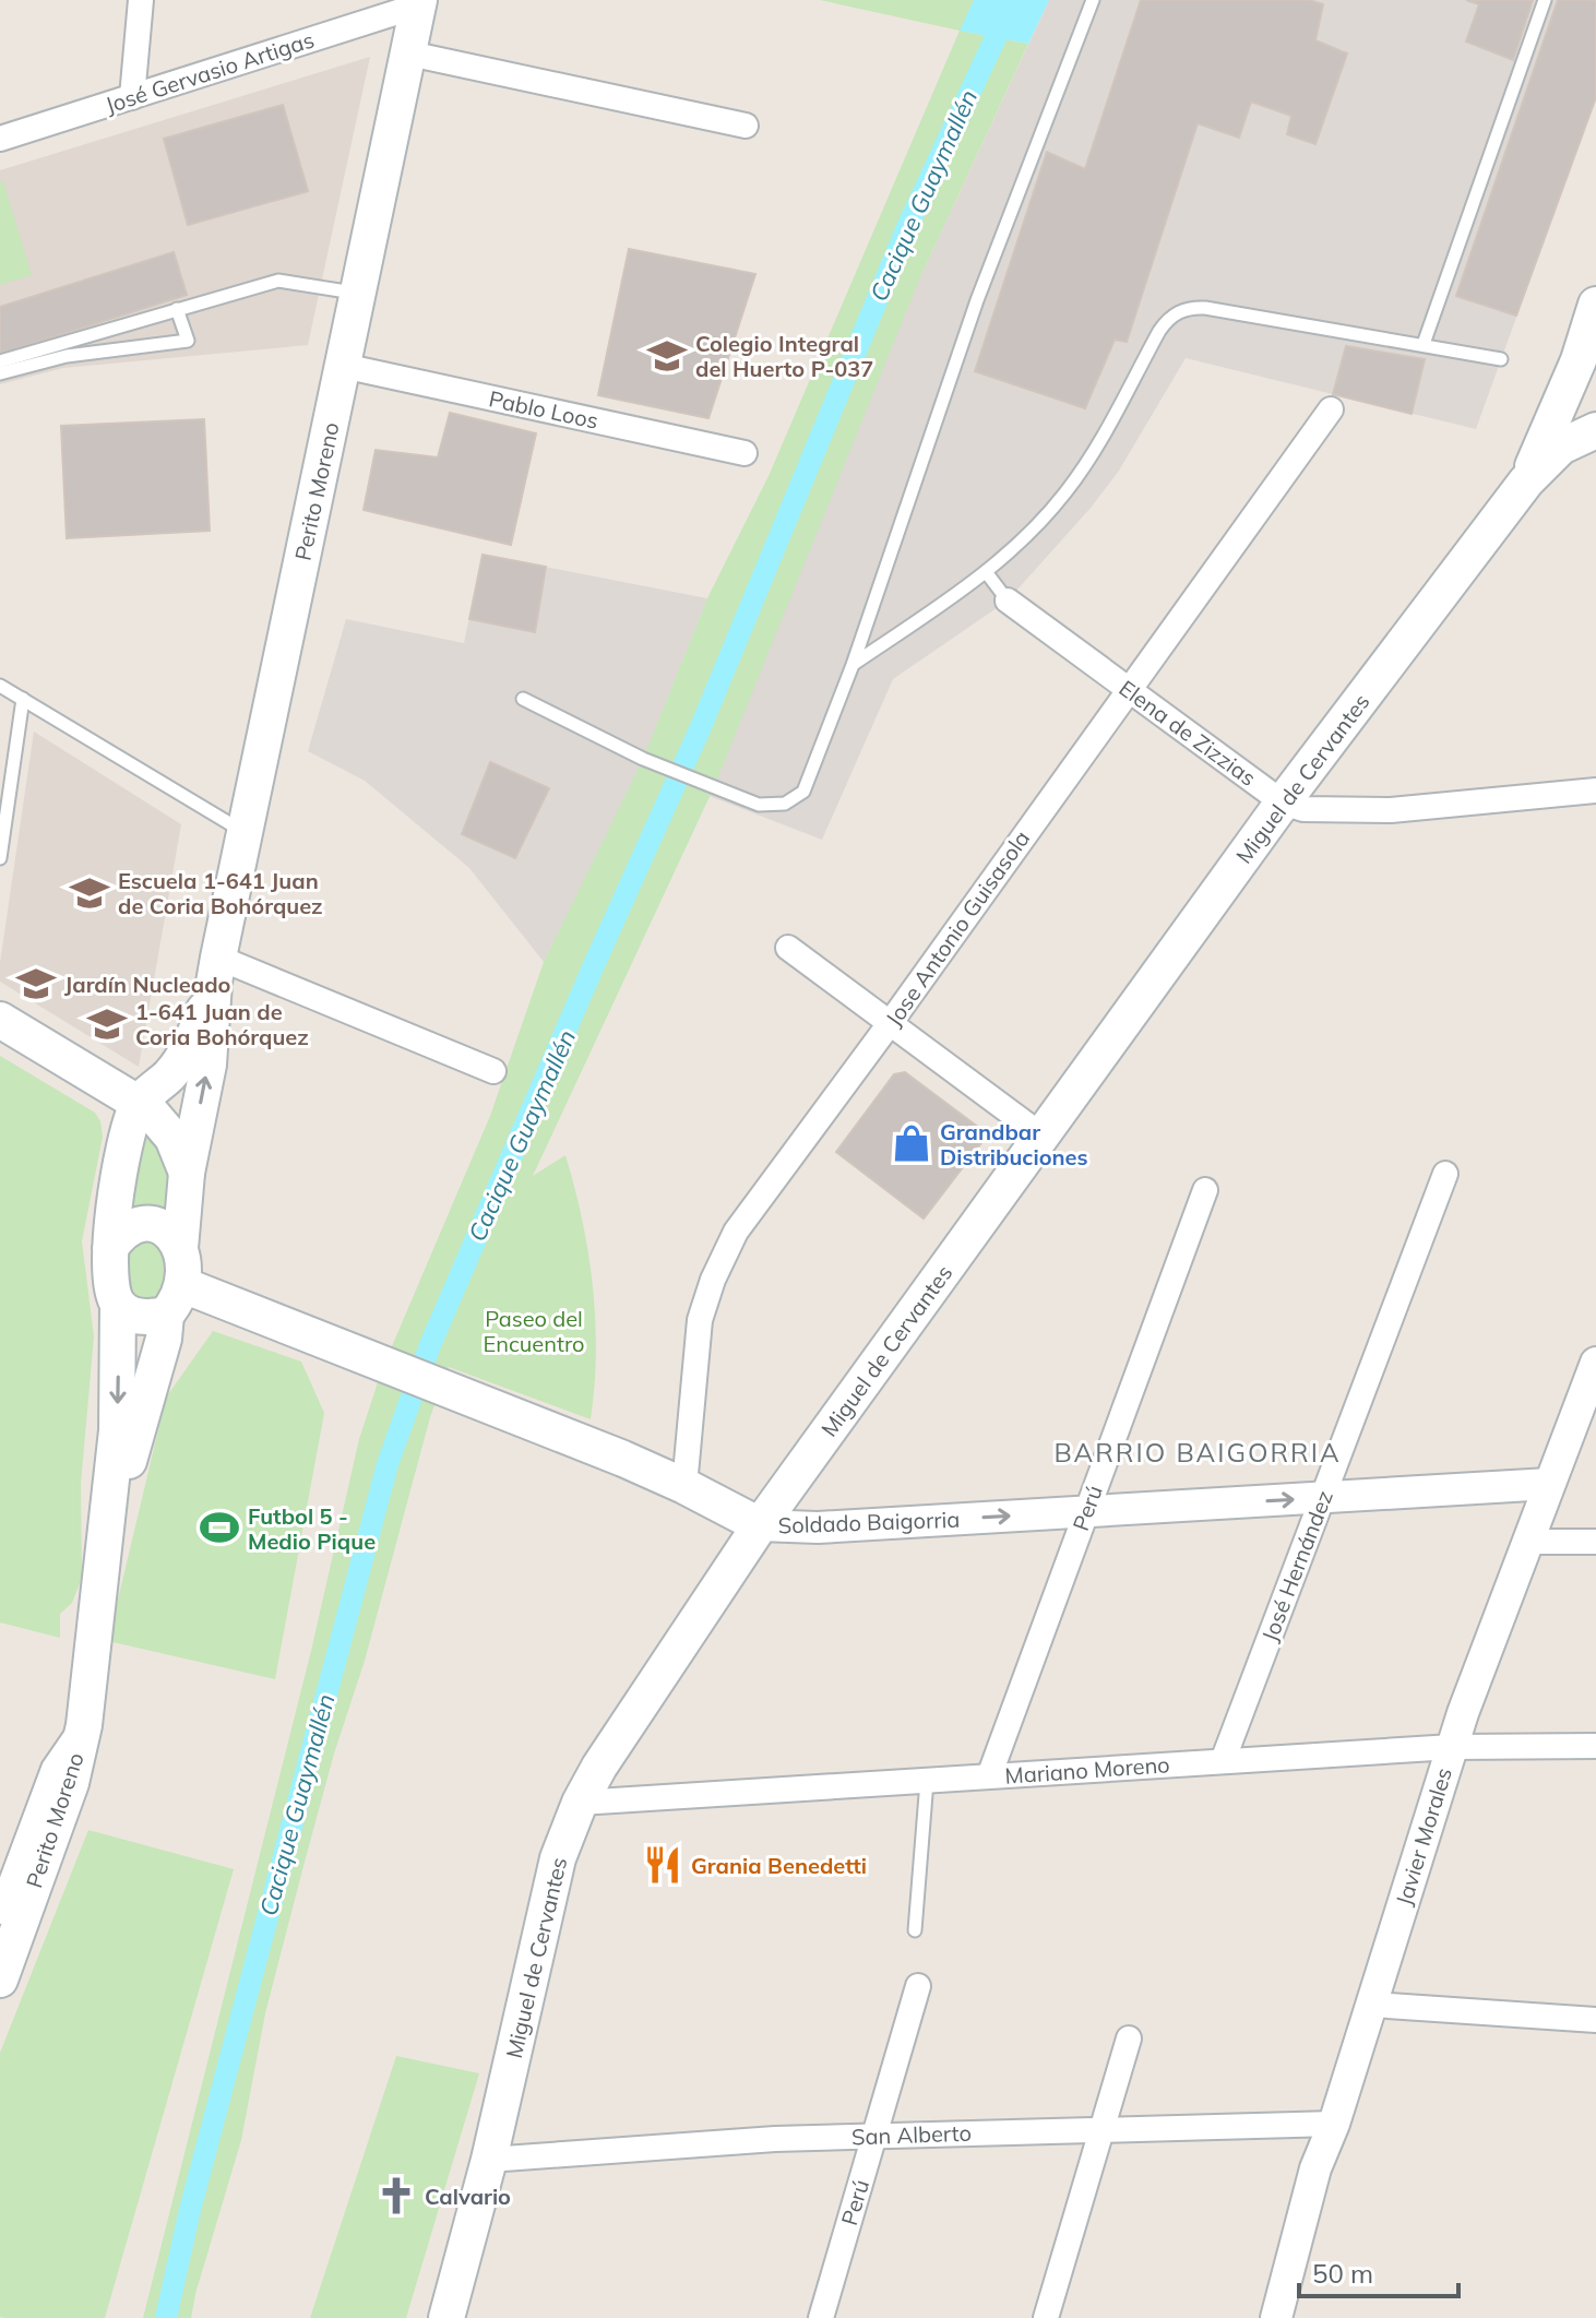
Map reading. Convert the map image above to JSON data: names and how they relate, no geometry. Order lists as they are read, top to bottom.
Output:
{
  "streets": {
    "main road": ["Perito Moreno", "Miguel de Cervantes", "Soldado Baigorria"],
    "street": [
      "José Gervasio Artigas",
      "Pablo Loos",
      "Elena de Zizzias",
      "Jose Antonio Guisasola",
      "Perú",
      "José Hernández",
      "Mariano Moreno",
      "Javier Morales",
      "San Alberto"
    ]
  },
  "crossings": [
    ["José Gervasio Artigas", "Perito Moreno"],
    ["Pablo Loos", "Perito Moreno"],
    ["Perito Moreno", "Soldado Baigorria"],
    ["Elena de Zizzias", "Miguel de Cervantes"],
    ["Elena de Zizzias", "Jose Antonio Guisasola"],
    ["Miguel de Cervantes", "Soldado Baigorria"],
    ["Miguel de Cervantes", "Mariano Moreno"],
    ["Miguel de Cervantes", "San Alberto"],
    ["Jose Antonio Guisasola", "Soldado Baigorria"],
    ["Perú", "Soldado Baigorria"],
    ["Perú", "Mariano Moreno"],
    ["Perú", "San Alberto"],
    ["Soldado Baigorria", "José Hernández"],
    ["Soldado Baigorria", "Javier Morales"],
    ["José Hernández", "Mariano Moreno"],
    ["Mariano Moreno", "Javier Morales"],
    ["Javier Morales", "San Alberto"]
  ],
  "one_way": ["Soldado Baigorria"],
  "districts": ["BARRIO BAIGORRIA"],
  "water": ["Cacique Guaymallén"],
  "parks": ["Paseo del Encuentro"],
  "places": {
    "school or university": [
      "Colegio Integral del Huerto P-037",
      "Escuela 1-641 Juan de Coria Bohórquez",
      "Jardín Nucleado",
      "1-641 Juan de Coria Bohórquez"
    ],
    "shop": ["Grandbar Distribuciones"],
    "sports": ["Futbol 5 - Medio Pique"],
    "restaurant": ["Grania Benedetti"],
    "church": ["Calvario"]
  },
  "scale_bar": "50 m"
}
